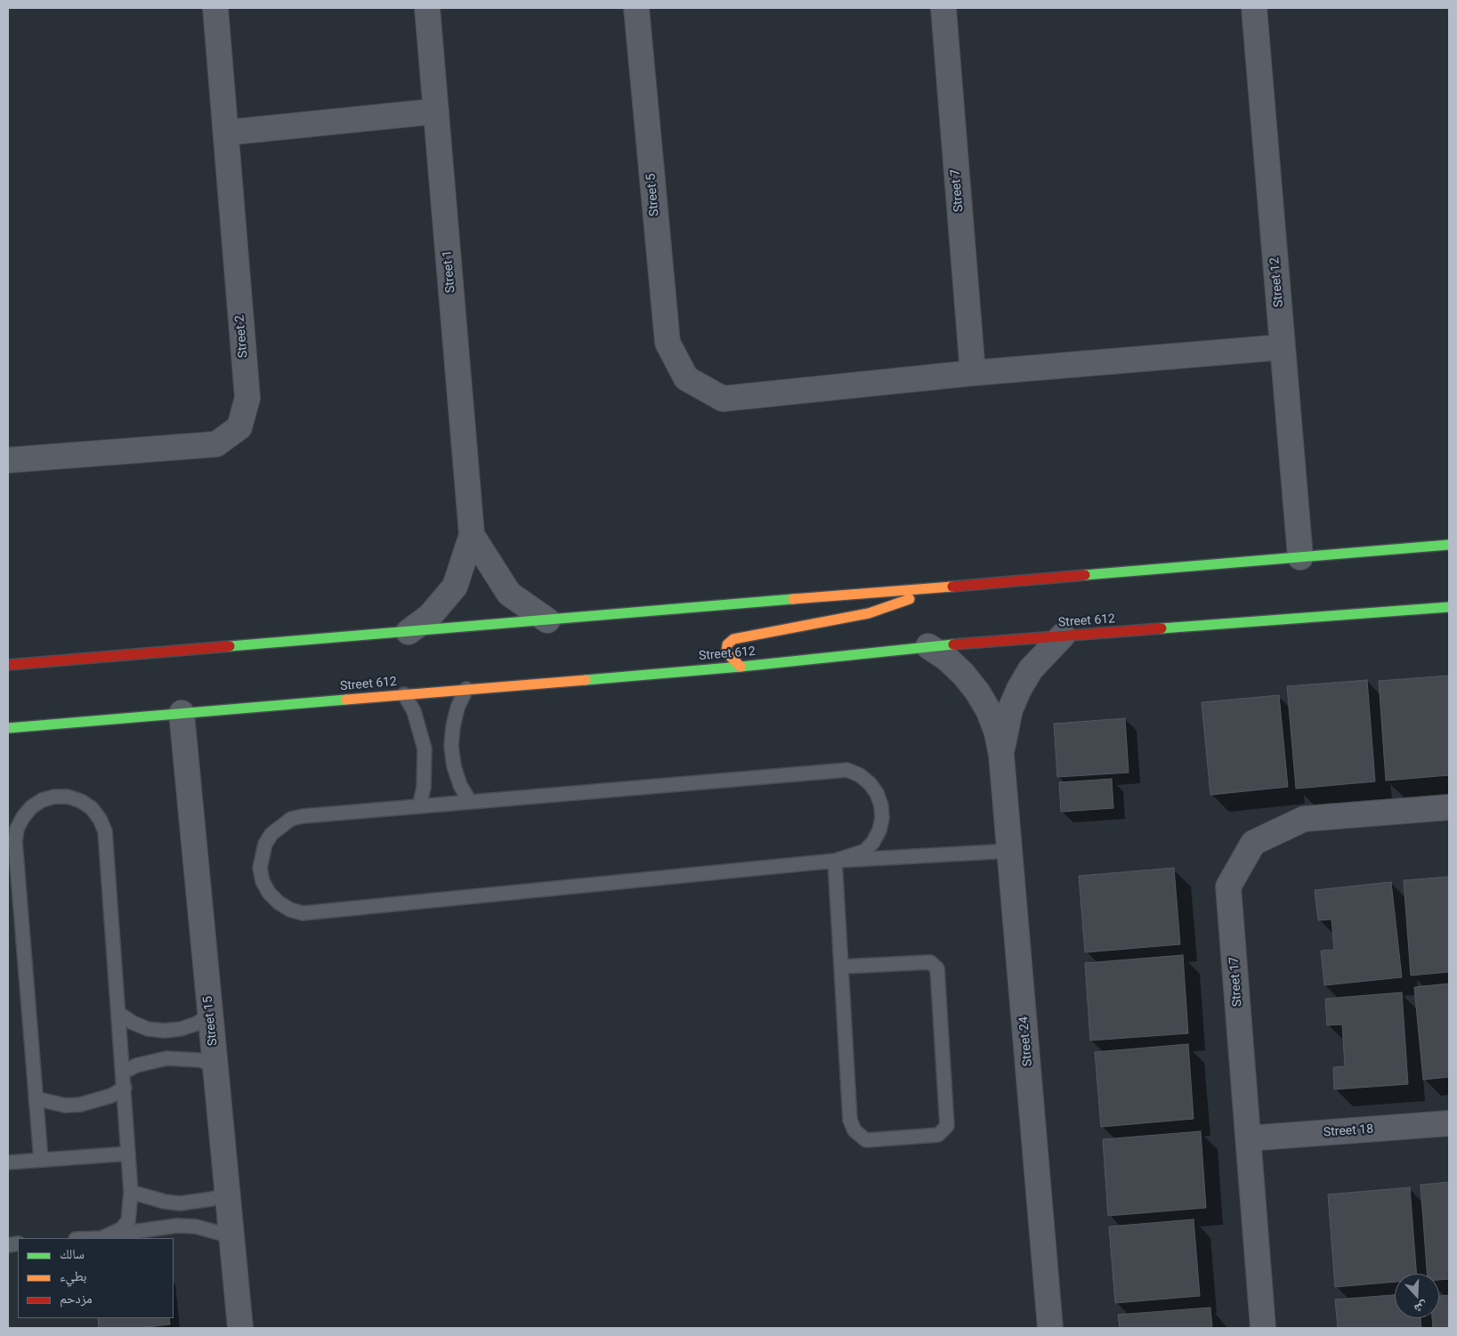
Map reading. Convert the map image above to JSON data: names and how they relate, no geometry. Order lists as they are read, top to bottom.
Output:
{
  "streets": {
    "street": [
      "Street 7",
      "Street 5",
      "Street 1",
      "Street 12",
      "Street 2",
      "Street 612",
      "Street 17",
      "Street 15",
      "Street 24",
      "Street 18"
    ]
  },
  "crossings": [
    ["Street 7", "Street 5"],
    ["Street 612", "Street 15"],
    ["Street 612", "Street 24"],
    ["Street 17", "Street 18"]
  ],
  "legend": ["سالك", "بطيء", "مزدحم"],
  "north": "bottom"
}
